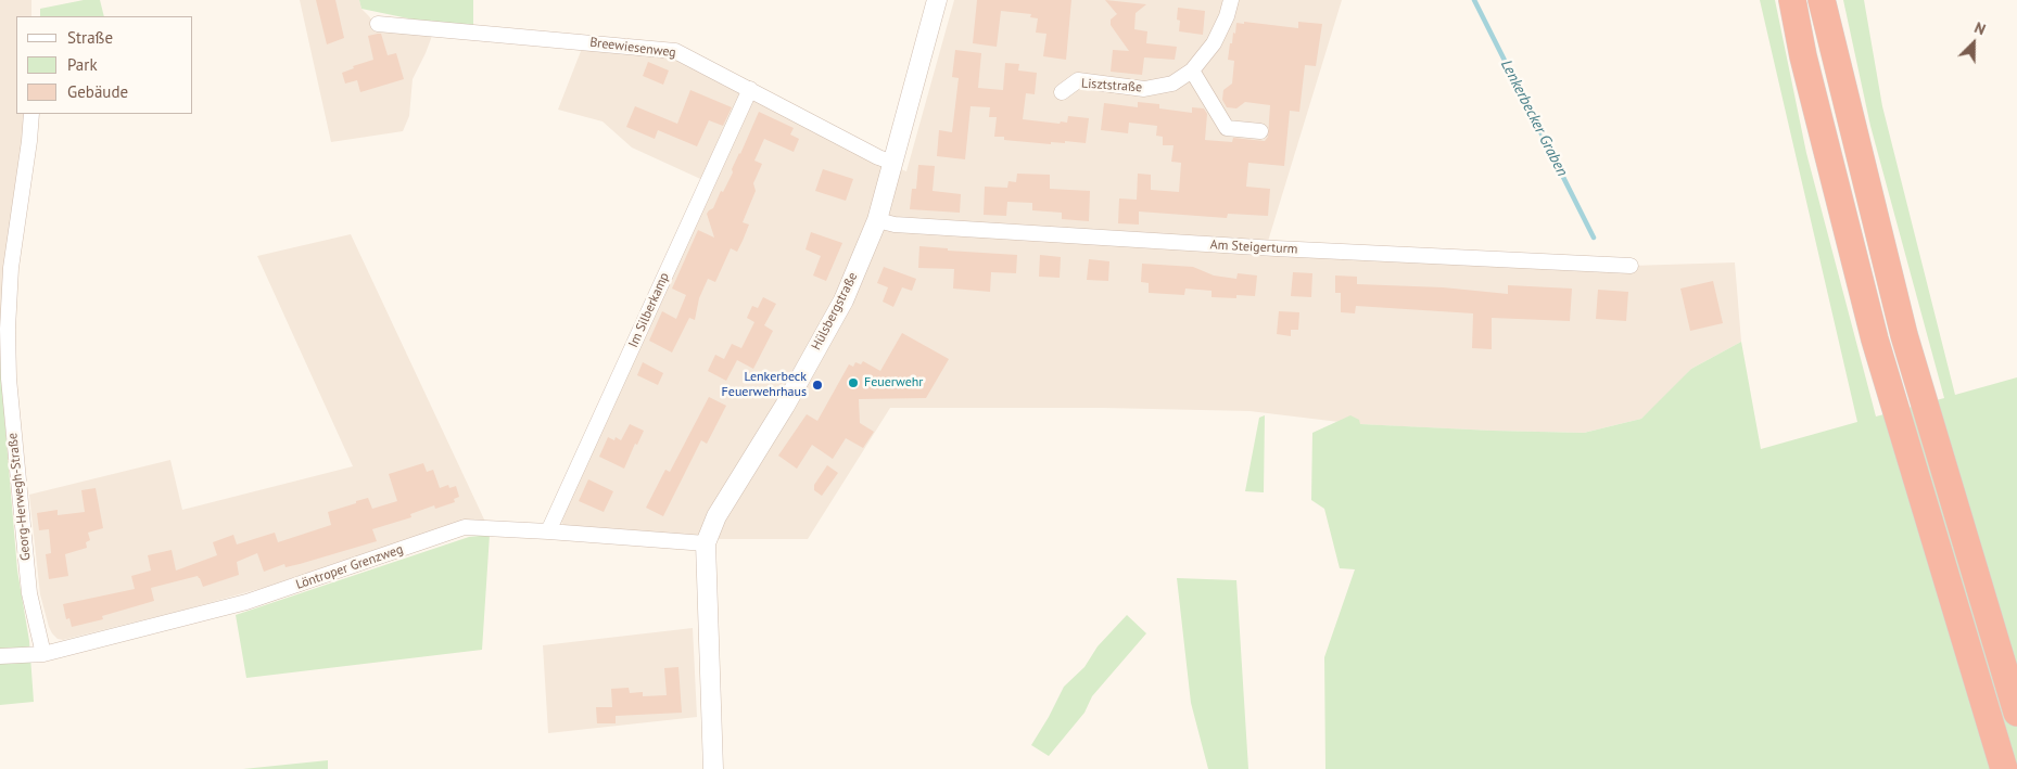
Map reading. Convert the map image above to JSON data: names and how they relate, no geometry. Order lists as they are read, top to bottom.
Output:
{
  "streets": {
    "street": [
      "Breewiesenweg",
      "Lisztstraße",
      "Am Steigerturm",
      "Im Silberkamp",
      "Hülsbergstraße",
      "Georg-Herwegh-Straße",
      "Löntroper Grenzweg"
    ]
  },
  "crossings": [
    ["Breewiesenweg", "Im Silberkamp"],
    ["Breewiesenweg", "Hülsbergstraße"],
    ["Am Steigerturm", "Hülsbergstraße"],
    ["Im Silberkamp", "Löntroper Grenzweg"],
    ["Hülsbergstraße", "Löntroper Grenzweg"],
    ["Georg-Herwegh-Straße", "Löntroper Grenzweg"]
  ],
  "water": ["Lenkerbecker Graben"],
  "places": ["Feuerwehr", "Lenkerbeck Feuerwehrhaus"],
  "legend": ["Straße", "Park", "Gebäude"],
  "north": "top right"
}
